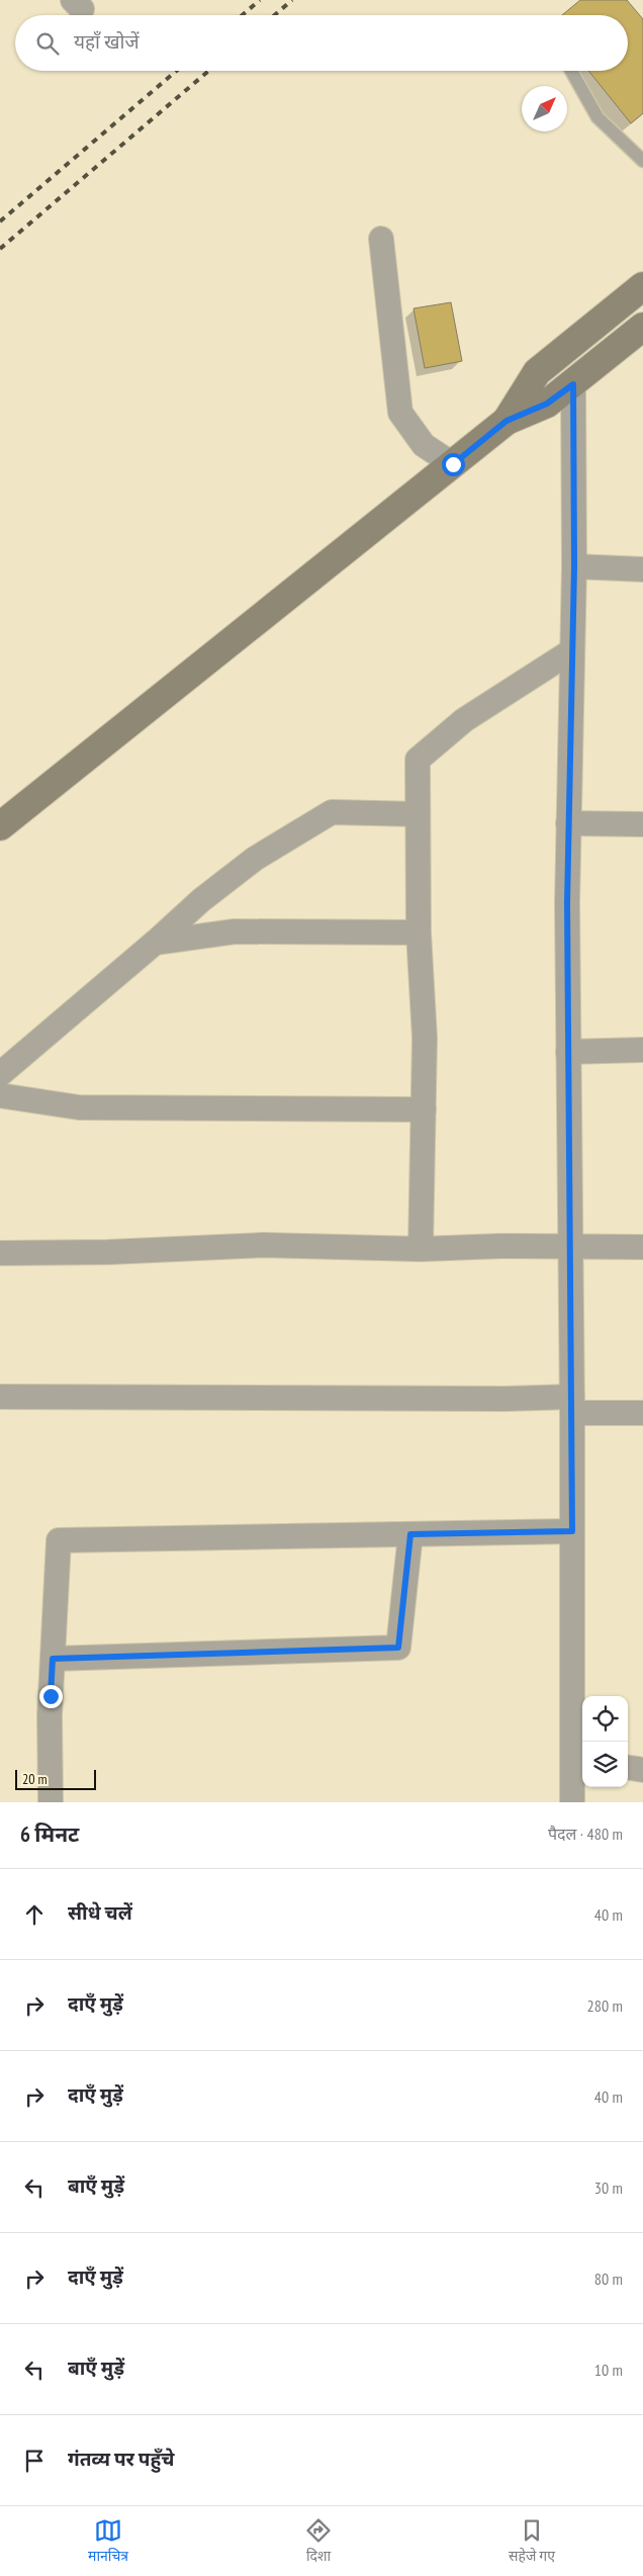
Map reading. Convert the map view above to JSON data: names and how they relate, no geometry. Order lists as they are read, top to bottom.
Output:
{
  "scale_bar": "20 m",
  "north": "top right",
  "page": {
    "search": "यहाँ खोजें",
    "scale": "20 m",
    "heading": ["6 मिनट", "पैदल · 480 m"],
    "list": [
      ["सीधे चलें", "40 m"],
      ["दाएँ मुड़ें", "280 m"],
      ["दाएँ मुड़ें", "40 m"],
      ["बाएँ मुड़ें", "30 m"],
      ["दाएँ मुड़ें", "80 m"],
      ["बाएँ मुड़ें", "10 m"],
      "गंतव्य पर पहुँचे"
    ],
    "nav": ["मानचित्र", "दिशा", "सहेजे गए"]
  }
}
